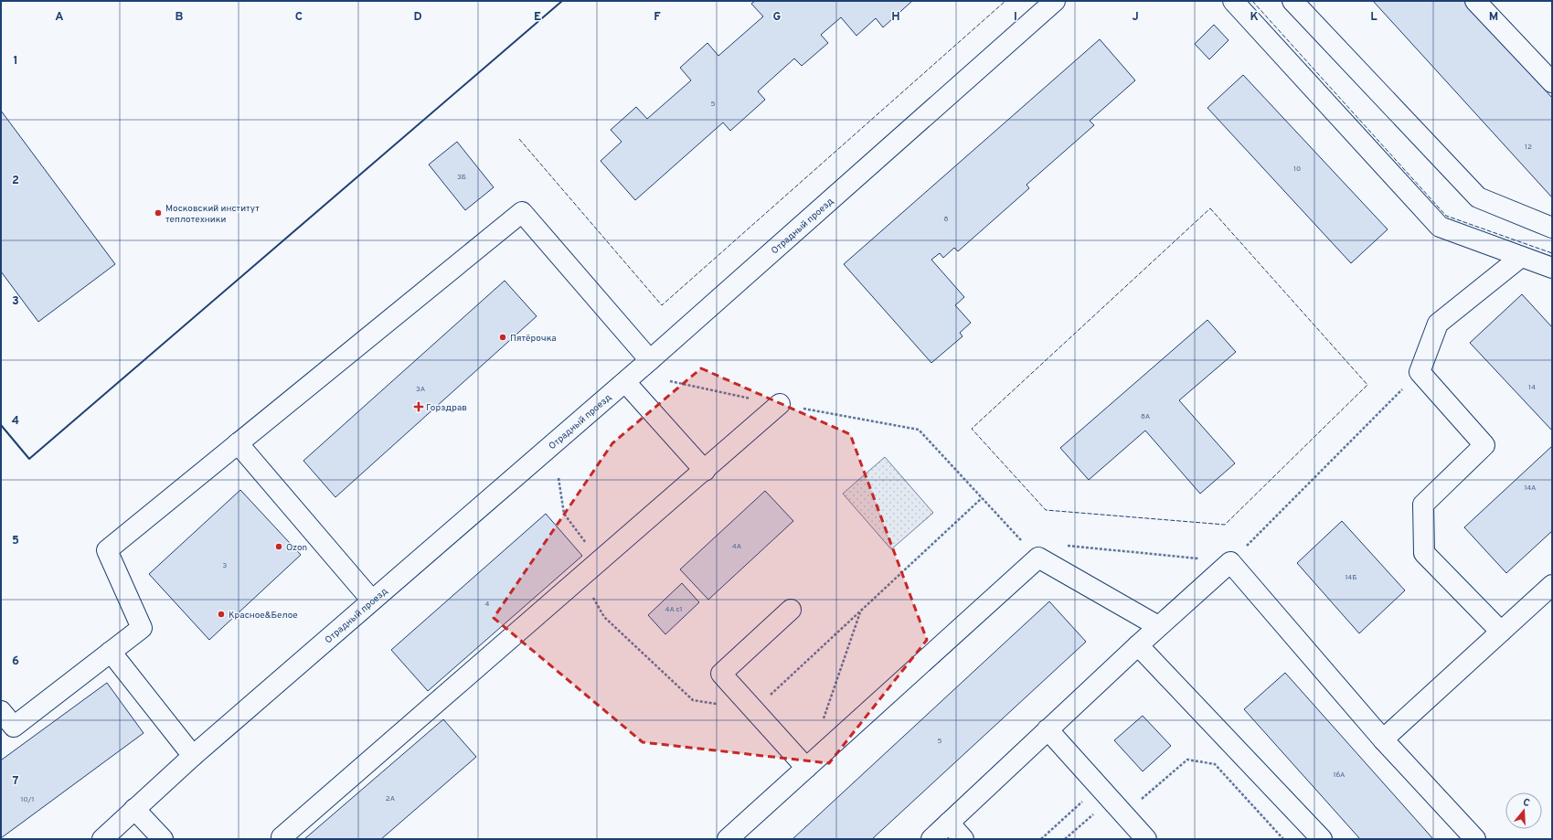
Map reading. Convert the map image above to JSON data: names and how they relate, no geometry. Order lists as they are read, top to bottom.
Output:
{
  "streets": {
    "street": ["Отрадный проезд"]
  },
  "places": {
    "other": [
      "Московский институт теплотехники",
      "Пятёрочка",
      "Ozon",
      "Красное&Белое"
    ],
    "health": ["Горздрав"]
  },
  "house_numbers": [
    "5",
    "12",
    "10",
    "3Б",
    "8",
    "14",
    "3А",
    "8А",
    "14А",
    "4А",
    "3",
    "14Б",
    "4",
    "4А с1",
    "5",
    "16А",
    "2А",
    "10/1"
  ],
  "north": "top",
  "grid": {
    "columns": [
      "A",
      "B",
      "C",
      "D",
      "E",
      "F",
      "G",
      "H",
      "I",
      "J",
      "K",
      "L",
      "M"
    ],
    "rows": [
      "1",
      "2",
      "3",
      "4",
      "5",
      "6",
      "7"
    ]
  }
}
